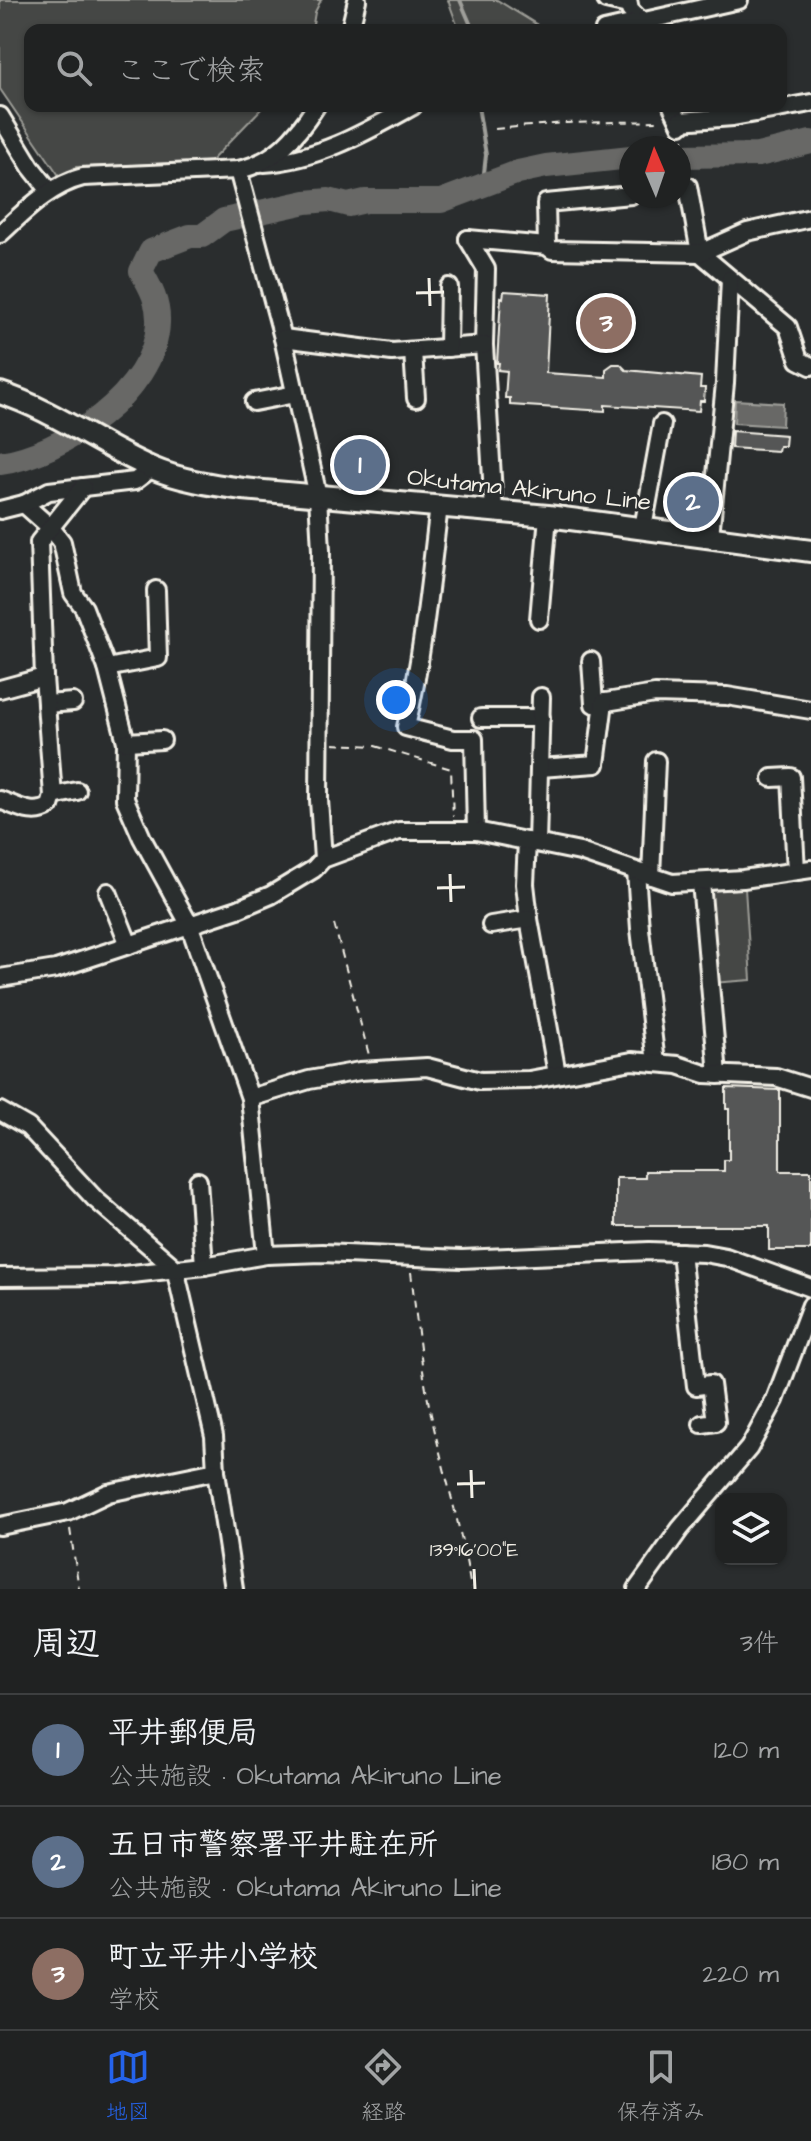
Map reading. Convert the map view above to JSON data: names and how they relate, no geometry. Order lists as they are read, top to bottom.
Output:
{
  "streets": {
    "main road": ["Okutama Akiruno Line"]
  },
  "north": "top",
  "page": {
    "search": "ここで検索",
    "pins": ["3", "1", "2"],
    "heading": ["周辺", "3件"],
    "list": [
      {
        "mark": "1",
        "name": "平井郵便局",
        "note": "公共施設 · Okutama Akiruno Line",
        "value": "120 m"
      },
      {
        "mark": "2",
        "name": "五日市警察署平井駐在所",
        "note": "公共施設 · Okutama Akiruno Line",
        "value": "180 m"
      },
      {
        "mark": "3",
        "name": "町立平井小学校",
        "note": "学校",
        "value": "220 m"
      }
    ],
    "nav": ["地図", "経路", "保存済み"]
  },
  "coordinates": ["139°16'00\"E"]
}
